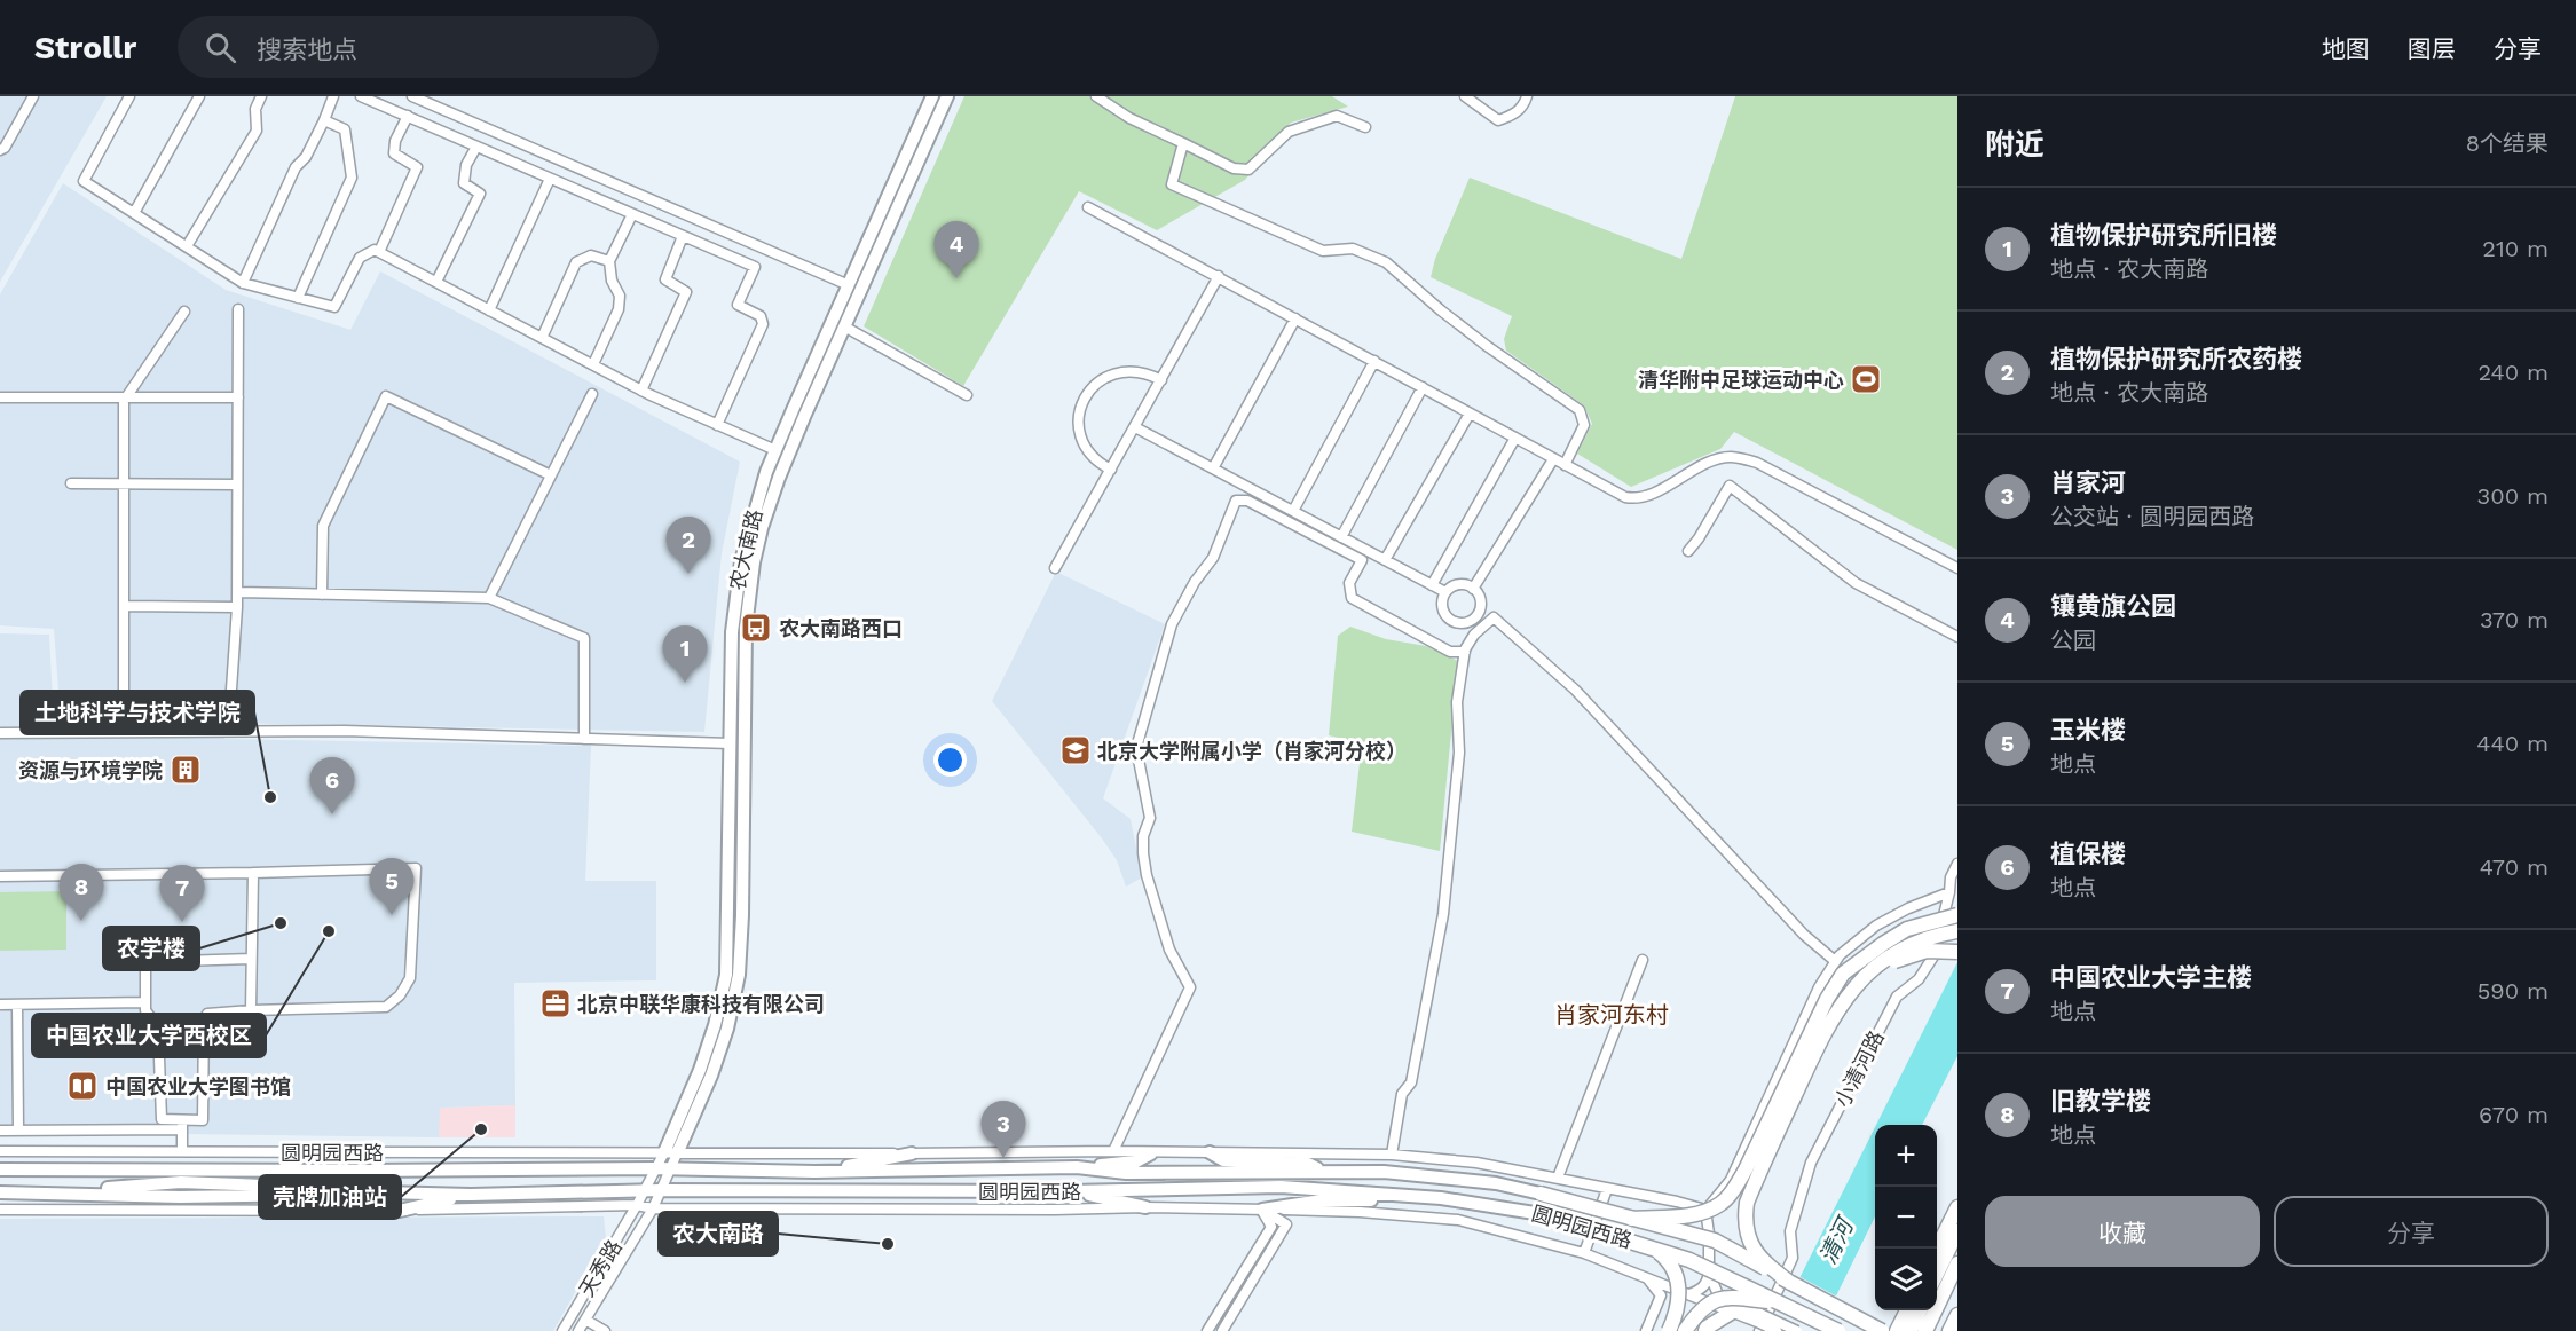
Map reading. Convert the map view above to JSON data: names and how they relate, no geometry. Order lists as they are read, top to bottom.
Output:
{
  "streets": {
    "highway": ["圆明园西路"],
    "main road": ["农大南路"],
    "street": ["小清河路", "天秀路"]
  },
  "crossings": [
    ["农大南路", "圆明园西路"],
    ["农大南路", "天秀路"],
    ["小清河路", "圆明园西路"],
    ["圆明园西路", "天秀路"]
  ],
  "districts": ["肖家河东村"],
  "water": ["清河"],
  "places": {
    "sports": ["清华附中足球运动中心"],
    "bus stop": ["农大南路西口"],
    "school or university": ["北京大学附属小学（肖家河分校）"],
    "building": ["资源与环境学院"],
    "other": [
      "土地科学与技术学院",
      "农学楼",
      "中国农业大学西校区",
      "壳牌加油站",
      "农大南路"
    ],
    "office": ["北京中联华康科技有限公司"],
    "library": ["中国农业大学图书馆"]
  },
  "page": {
    "header": "Strollr",
    "search": "搜索地点",
    "nav": ["地图", "图层", "分享"],
    "heading": ["附近", "8个结果"],
    "list": [
      {
        "mark": "1",
        "name": "植物保护研究所旧楼",
        "note": "地点 · 农大南路",
        "value": "210 m"
      },
      {
        "mark": "2",
        "name": "植物保护研究所农药楼",
        "note": "地点 · 农大南路",
        "value": "240 m"
      },
      {
        "mark": "3",
        "name": "肖家河",
        "note": "公交站 · 圆明园西路",
        "value": "300 m"
      },
      {
        "mark": "4",
        "name": "镶黄旗公园",
        "note": "公园",
        "value": "370 m"
      },
      {
        "mark": "5",
        "name": "玉米楼",
        "note": "地点",
        "value": "440 m"
      },
      {
        "mark": "6",
        "name": "植保楼",
        "note": "地点",
        "value": "470 m"
      },
      {
        "mark": "7",
        "name": "中国农业大学主楼",
        "note": "地点",
        "value": "590 m"
      },
      {
        "mark": "8",
        "name": "旧教学楼",
        "note": "地点",
        "value": "670 m"
      }
    ],
    "pins": [
      "4",
      "2",
      "1",
      "6",
      "5",
      "8",
      "7",
      "3"
    ],
    "map_buttons": ["+", "−"],
    "buttons": ["收藏", "分享"]
  }
}
